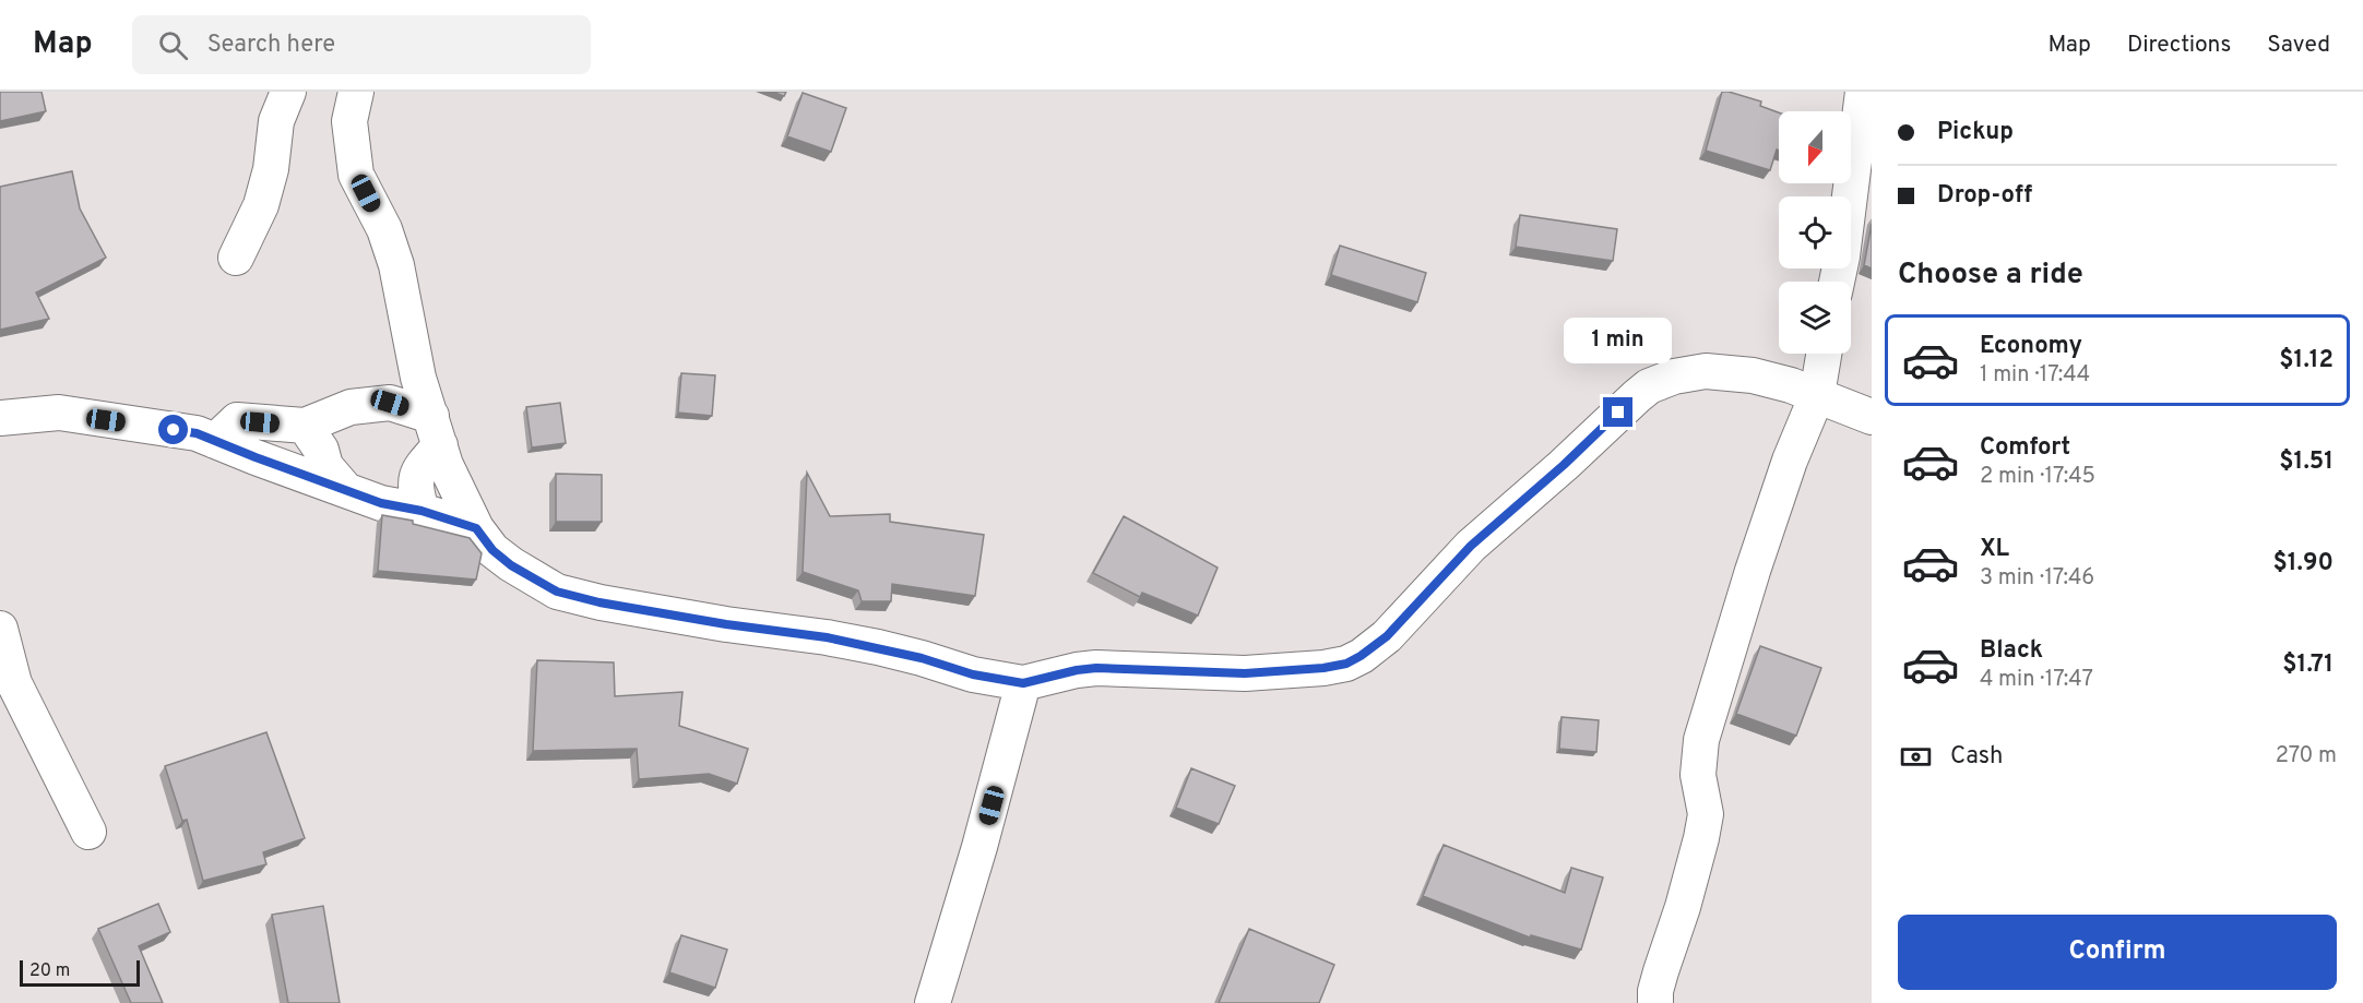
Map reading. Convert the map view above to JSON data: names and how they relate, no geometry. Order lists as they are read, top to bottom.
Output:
{
  "scale_bar": "20 m",
  "north": "bottom",
  "page": {
    "header": "Map",
    "search": "Search here",
    "nav": ["Map", "Directions", "Saved"],
    "banner": ["Pickup", "Drop-off"],
    "heading": "Choose a ride",
    "list": [
      {
        "name": "Economy",
        "note": "1 min · 17:44",
        "value": "$1.12"
      },
      {
        "name": "Comfort",
        "note": "2 min · 17:45",
        "value": "$1.51"
      },
      {
        "name": "XL",
        "note": "3 min · 17:46",
        "value": "$1.90"
      },
      {
        "name": "Black",
        "note": "4 min · 17:47",
        "value": "$1.71"
      }
    ],
    "bubble": "1 min",
    "pay": ["Cash", "270 m"],
    "buttons": "Confirm",
    "scale": "20 m"
  }
}
